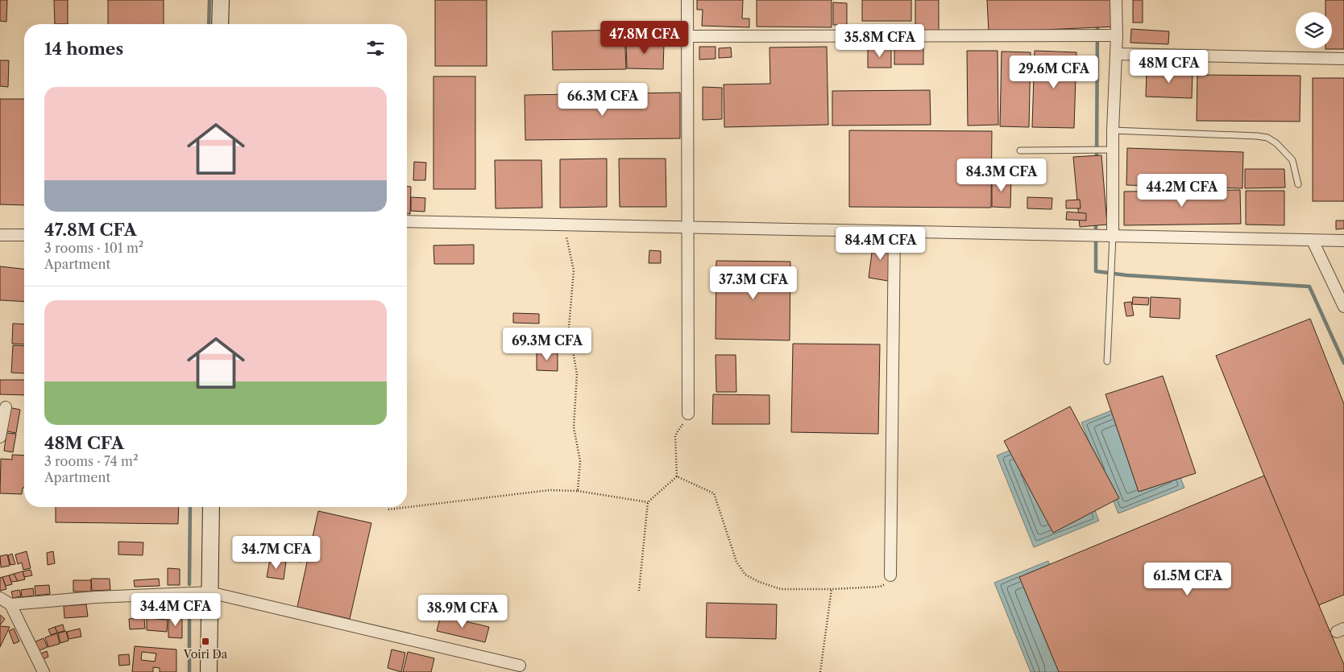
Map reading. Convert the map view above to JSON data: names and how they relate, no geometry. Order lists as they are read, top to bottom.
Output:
{
  "places": {
    "transit": ["Voiri Da"]
  },
  "page": {
    "price": [
      "47.8M CFA",
      "35.8M CFA",
      "48M CFA",
      "29.6M CFA",
      "66.3M CFA",
      "84.3M CFA",
      "44.2M CFA",
      "84.4M CFA",
      "37.3M CFA",
      "69.3M CFA",
      "34.7M CFA",
      "61.5M CFA",
      "34.4M CFA",
      "38.9M CFA"
    ],
    "heading": "14 homes",
    "list": [
      {
        "name": "47.8M CFA",
        "note": "3 rooms · 101 m² · Apartment"
      },
      {
        "name": "48M CFA",
        "note": "3 rooms · 74 m² · Apartment"
      }
    ]
  }
}
